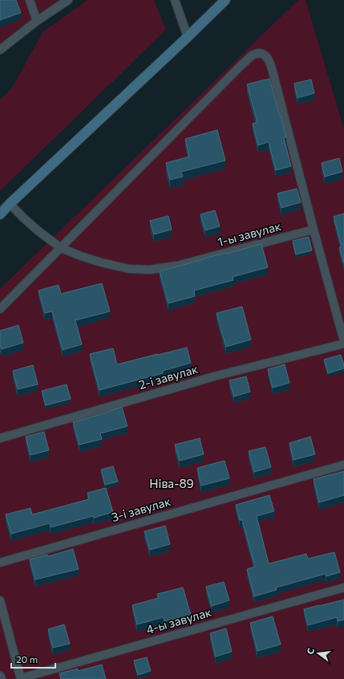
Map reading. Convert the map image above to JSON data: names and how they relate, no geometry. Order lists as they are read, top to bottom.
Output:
{
  "streets": {
    "lane": [
      "1-ы завулак",
      "2-і завулак",
      "3-і завулак",
      "4-ы завулак"
    ]
  },
  "parks": ["Ніва-89"],
  "scale_bar": "20 m",
  "north": "left"
}
